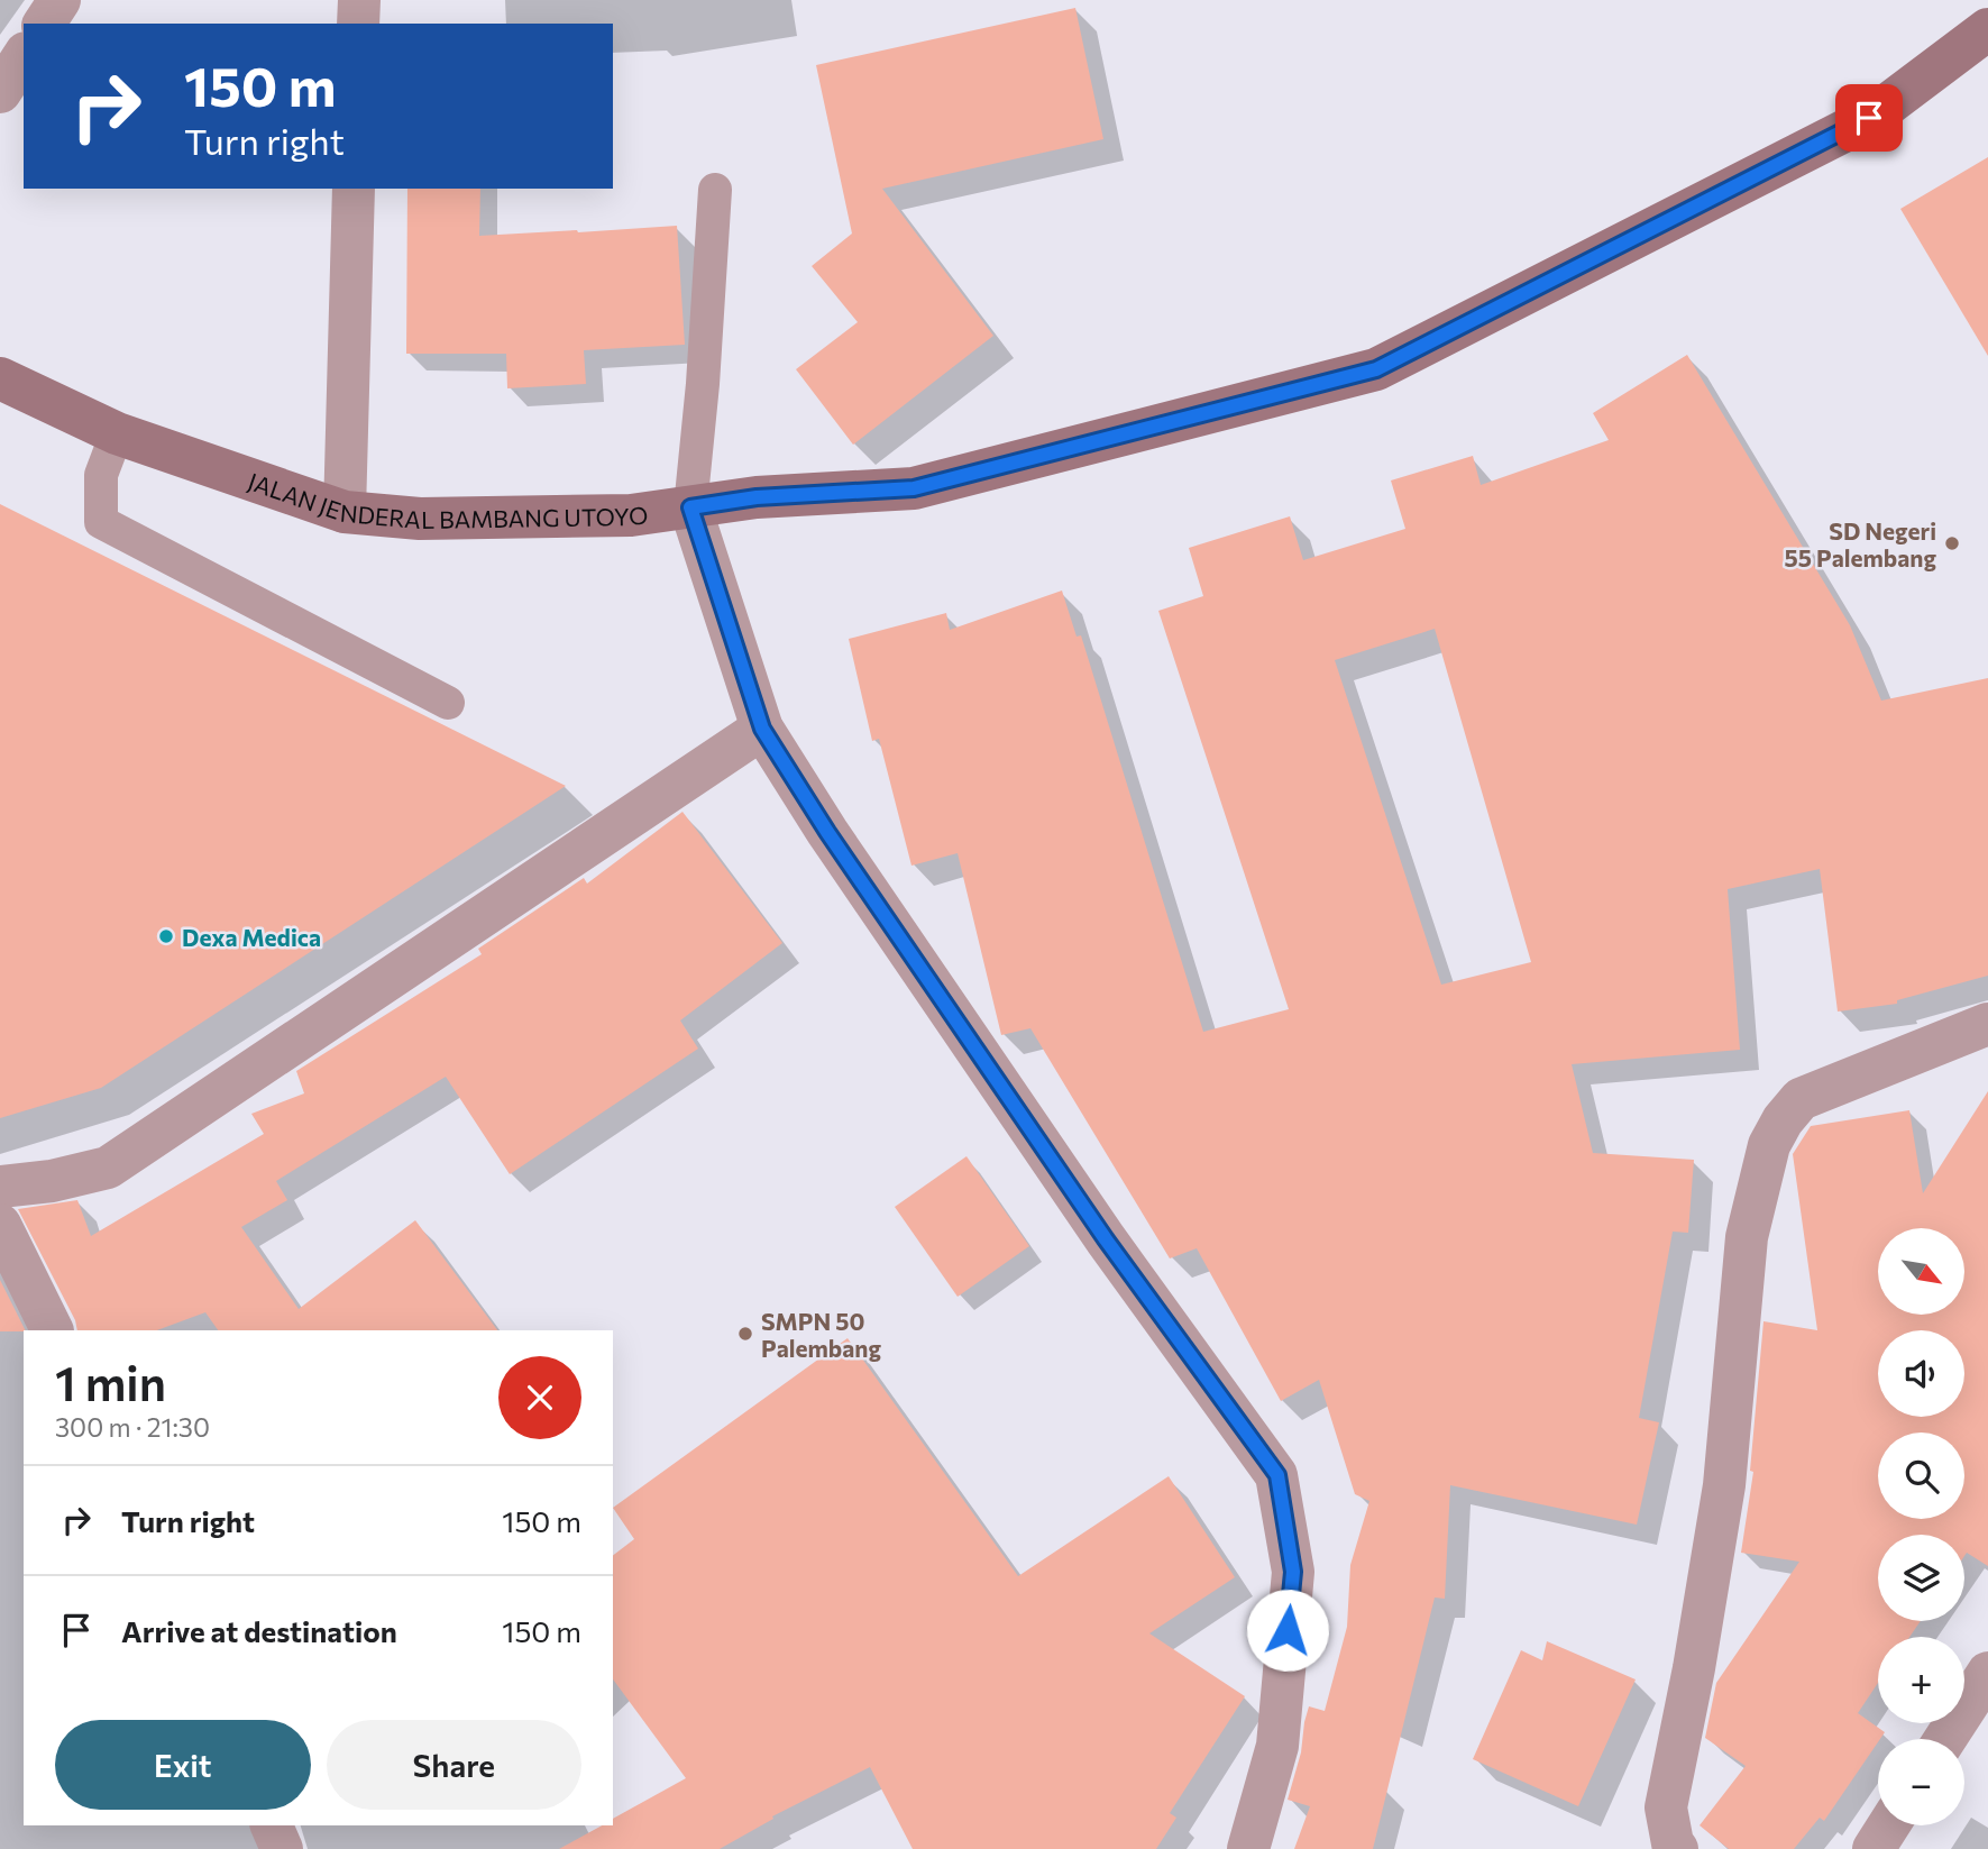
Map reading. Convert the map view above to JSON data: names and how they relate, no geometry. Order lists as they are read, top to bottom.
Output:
{
  "streets": {
    "street": ["JALAN JENDERAL BAMBANG UTOYO"]
  },
  "places": ["SD Negeri 55 Palembang", "Dexa Medica", "SMPN 50 Palembang"],
  "north": "bottom right",
  "page": {
    "turn": ["150 m", "Turn right"],
    "map_buttons": ["+", "−"],
    "heading": ["1 min", "300 m · 21:30"],
    "list": [
      {
        "name": "Turn right",
        "value": "150 m"
      },
      {
        "name": "Arrive at destination",
        "value": "150 m"
      }
    ],
    "buttons": ["Exit", "Share"]
  }
}
